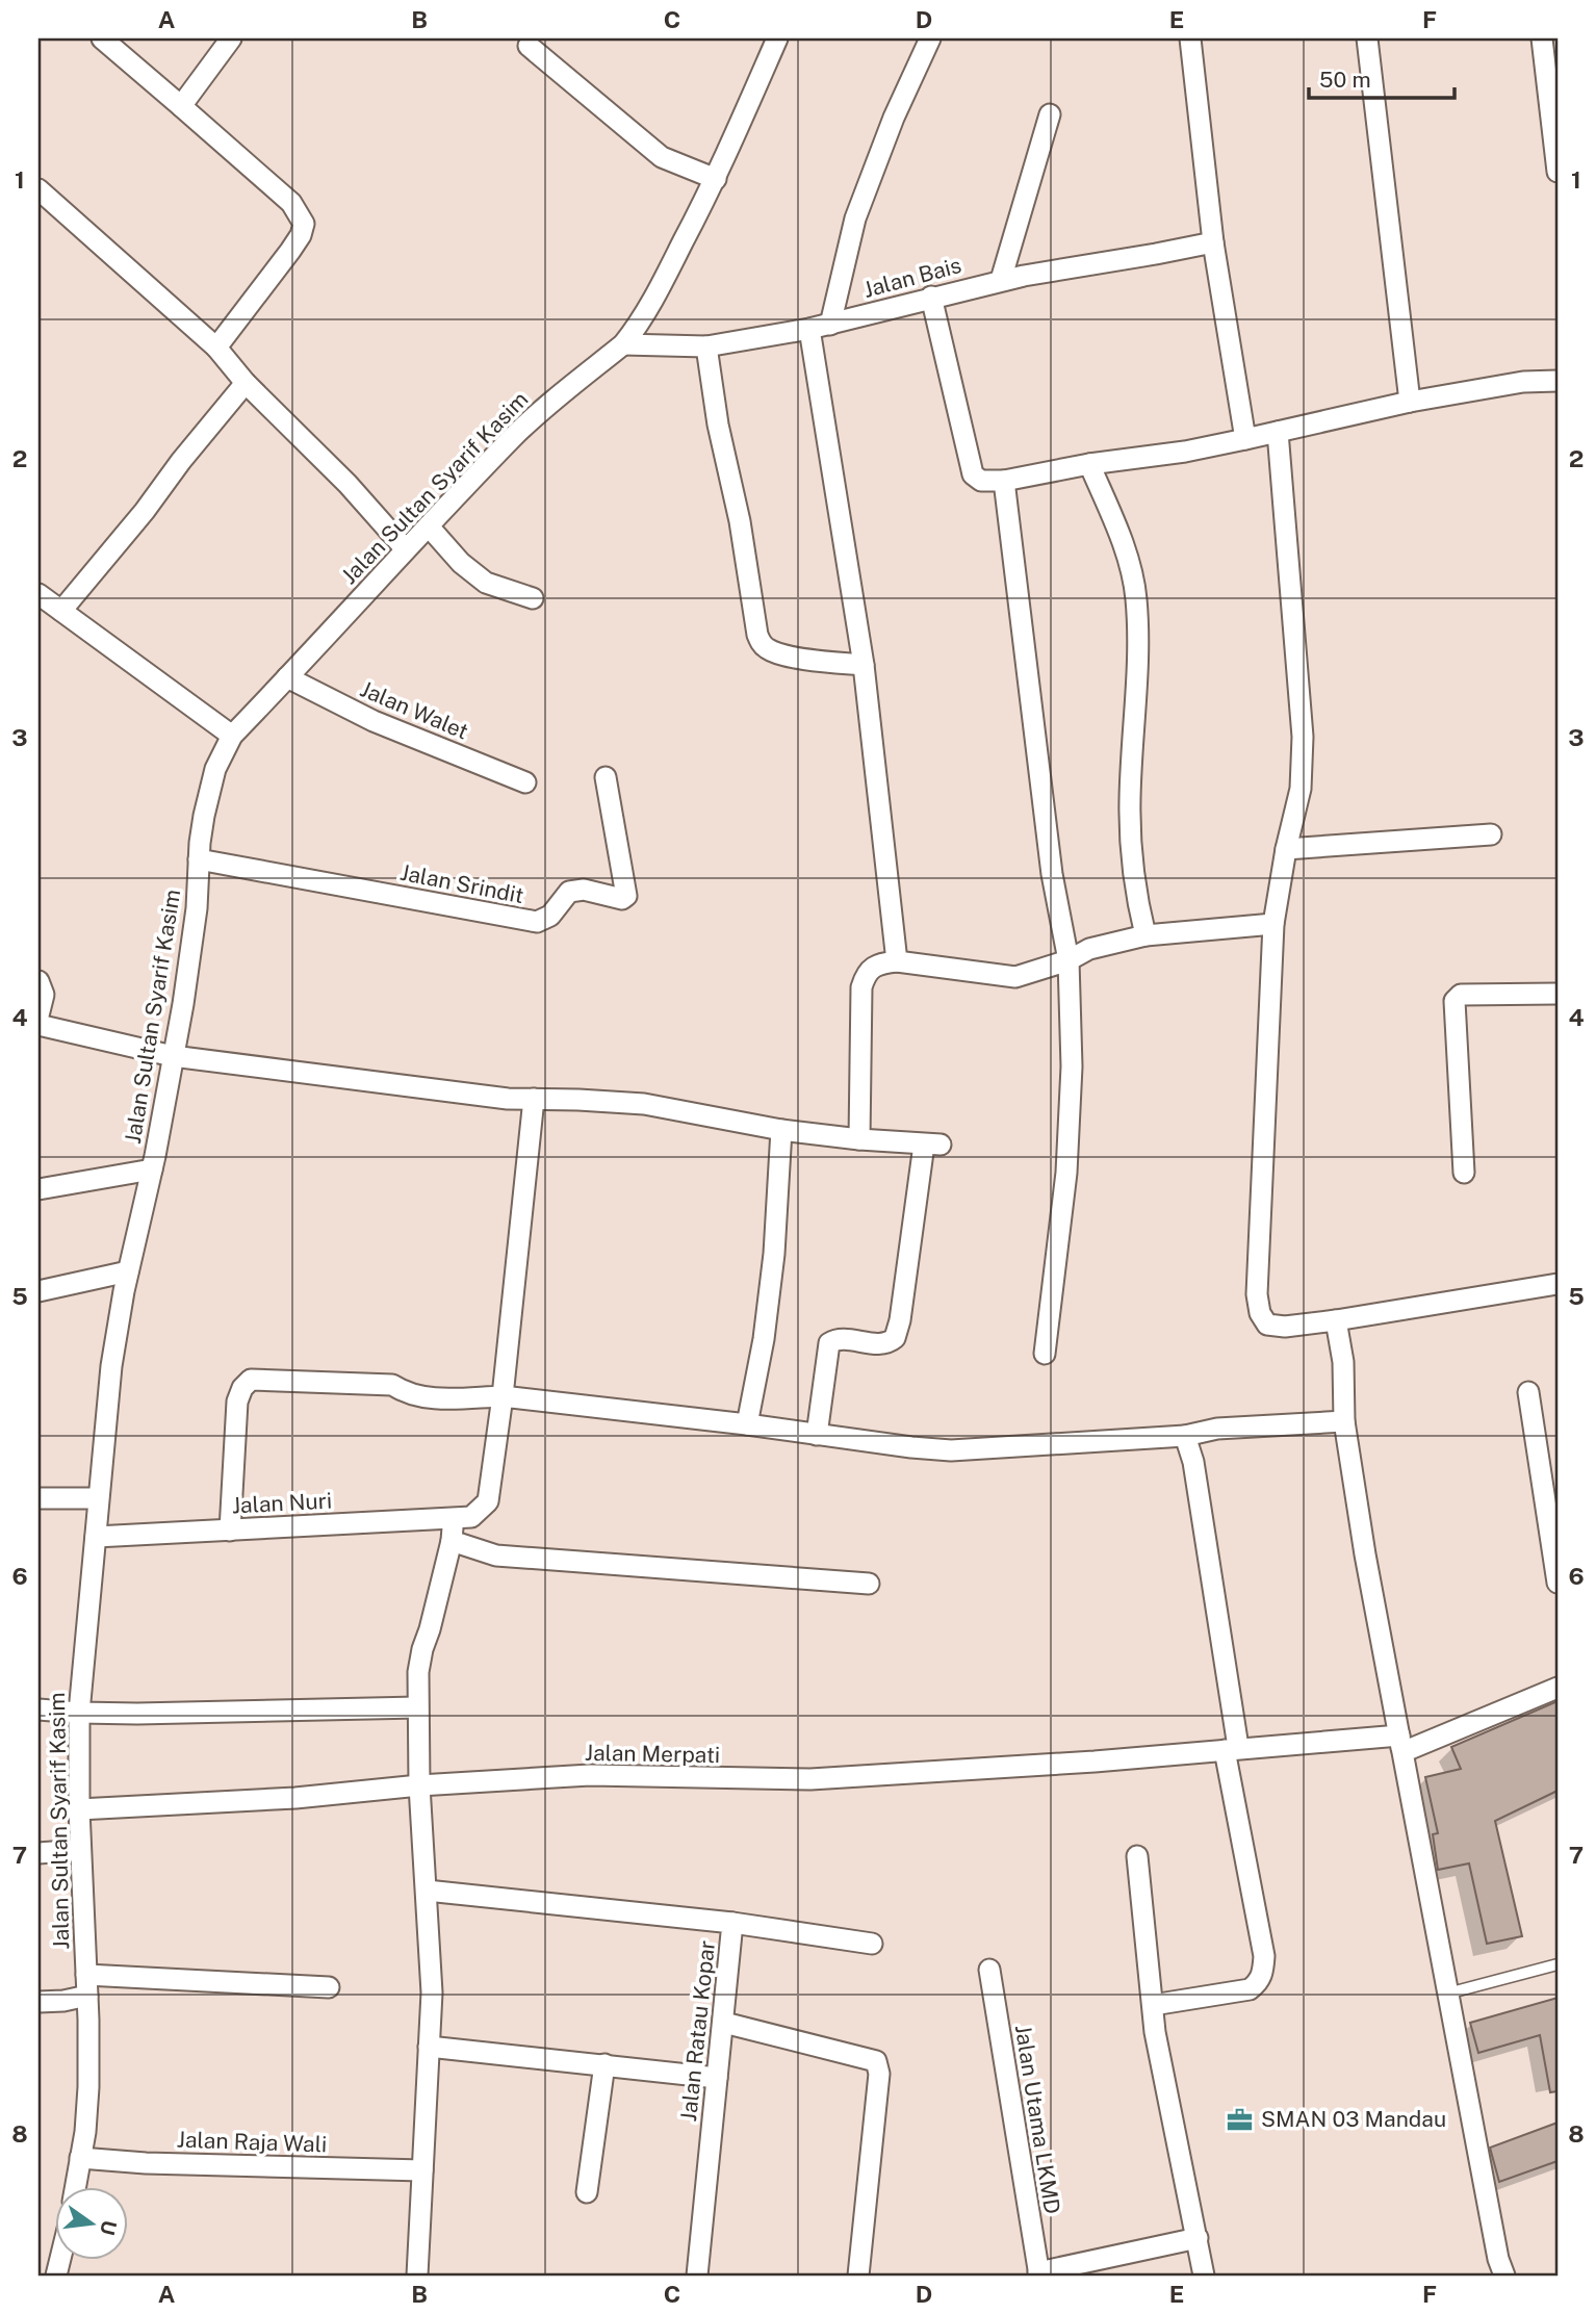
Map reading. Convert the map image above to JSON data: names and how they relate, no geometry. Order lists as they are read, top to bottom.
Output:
{
  "streets": {
    "street": [
      "Jalan Bais",
      "Jalan Sultan Syarif Kasim",
      "Jalan Walet",
      "Jalan Srindit",
      "Jalan Nuri",
      "Jalan Merpati",
      "Jalan Ratau Kopar",
      "Jalan Utama LKMD",
      "Jalan Raja Wali"
    ]
  },
  "crossings": [
    ["Jalan Bais", "Jalan Sultan Syarif Kasim"],
    ["Jalan Sultan Syarif Kasim", "Jalan Walet"],
    ["Jalan Sultan Syarif Kasim", "Jalan Srindit"],
    ["Jalan Sultan Syarif Kasim", "Jalan Nuri"],
    ["Jalan Sultan Syarif Kasim", "Jalan Merpati"],
    ["Jalan Sultan Syarif Kasim", "Jalan Raja Wali"]
  ],
  "places": {
    "office": ["SMAN 03 Mandau"]
  },
  "scale_bar": "50 m",
  "north": "right",
  "grid": {
    "columns": [
      "A",
      "B",
      "C",
      "D",
      "E",
      "F"
    ],
    "rows": [
      "1",
      "2",
      "3",
      "4",
      "5",
      "6",
      "7",
      "8"
    ]
  }
}
